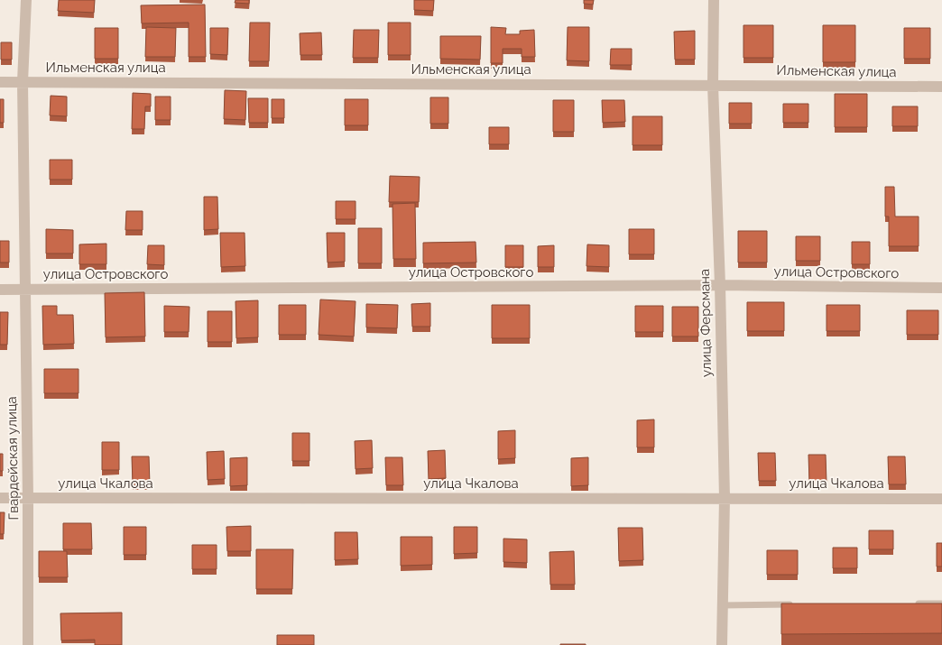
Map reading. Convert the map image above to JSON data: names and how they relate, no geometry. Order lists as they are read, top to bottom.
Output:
{
  "streets": {
    "street": [
      "Ильменская улица",
      "улица Островского",
      "улица Ферсмана",
      "Гвардейская улица",
      "улица Чкалова"
    ]
  },
  "crossings": [
    ["Ильменская улица", "улица Ферсмана"],
    ["Ильменская улица", "Гвардейская улица"],
    ["улица Островского", "улица Ферсмана"],
    ["улица Островского", "Гвардейская улица"],
    ["улица Ферсмана", "улица Чкалова"],
    ["Гвардейская улица", "улица Чкалова"]
  ]
}
